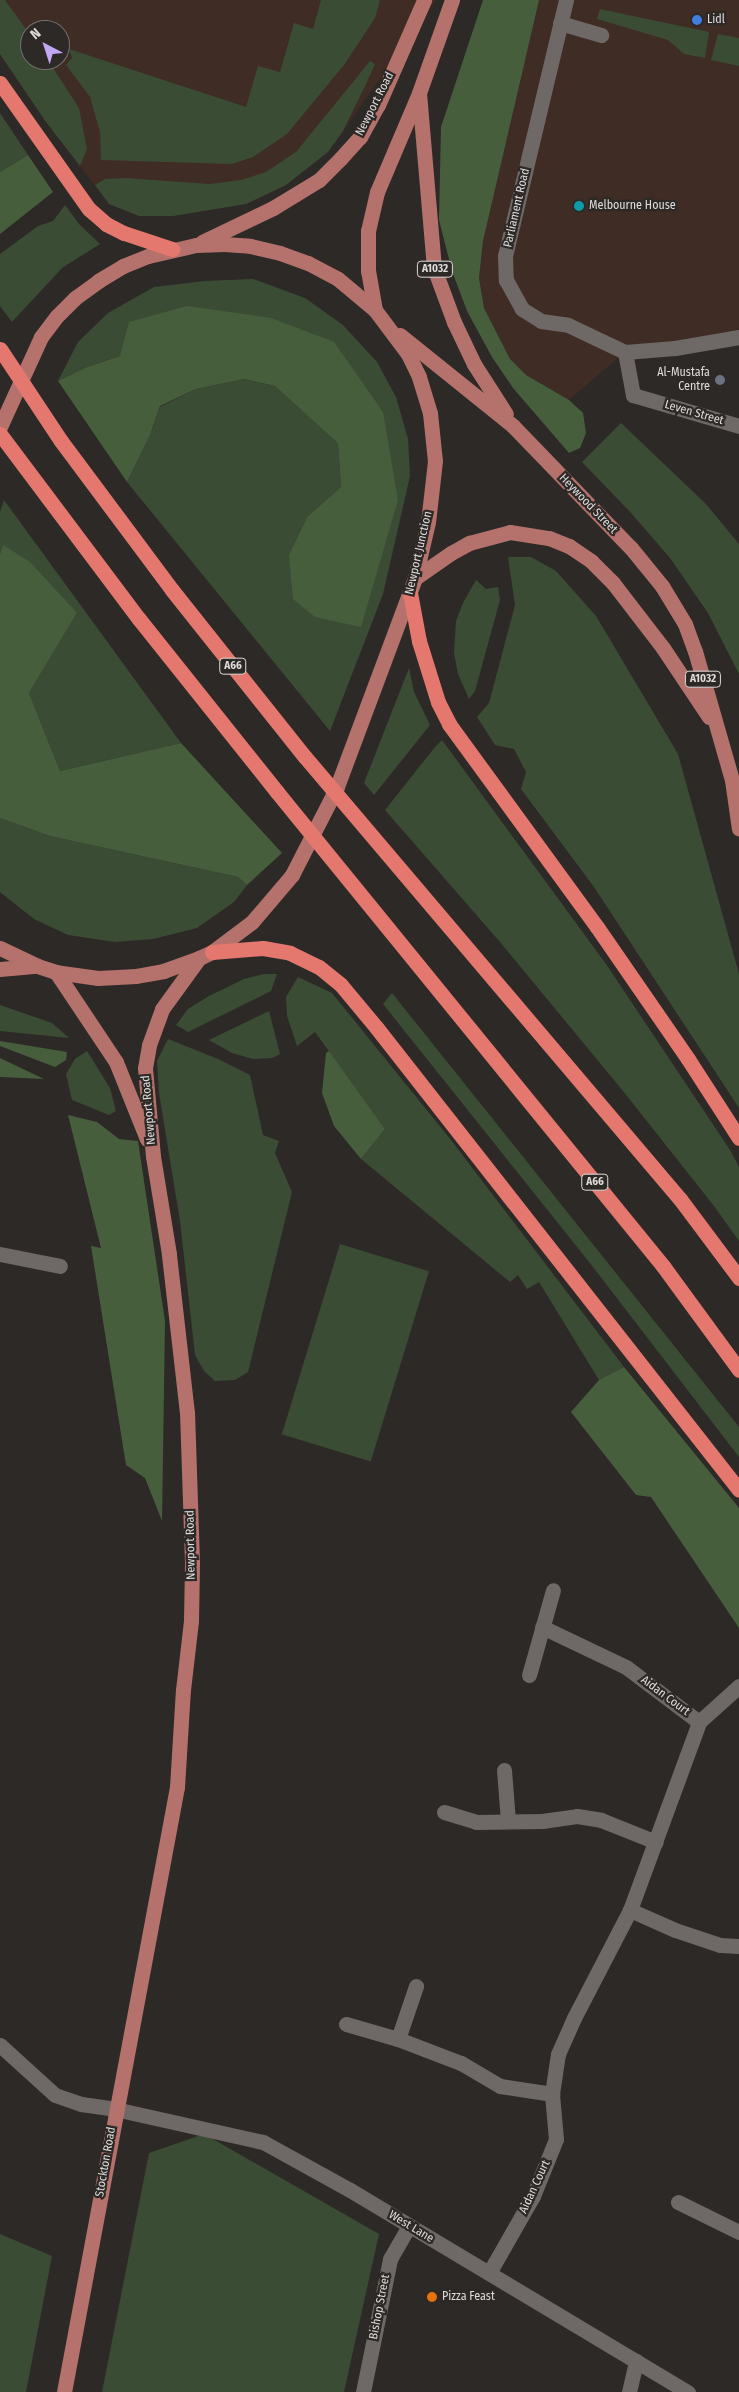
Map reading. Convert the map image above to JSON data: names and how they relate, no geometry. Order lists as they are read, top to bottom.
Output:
{
  "streets": {
    "highway": ["A66"],
    "main road": [
      "Newport Road",
      "A1032",
      "Heywood Street",
      "Newport Junction",
      "Stockton Road"
    ],
    "street": [
      "Parliament Road",
      "Leven Street",
      "Aidan Court",
      "West Lane",
      "Bishop Street"
    ]
  },
  "crossings": [
    ["Newport Road", "Newport Junction"],
    ["Newport Road", "Stockton Road"],
    ["Parliament Road", "Leven Street"],
    ["A1032", "Heywood Street"],
    ["Heywood Street", "Newport Junction"],
    ["Aidan Court", "West Lane"],
    ["Stockton Road", "West Lane"],
    ["West Lane", "Bishop Street"]
  ],
  "places": [
    "Lidl",
    "Melbourne House",
    "Al-Mustafa Centre",
    "Pizza Feast"
  ],
  "north": "top left"
}
